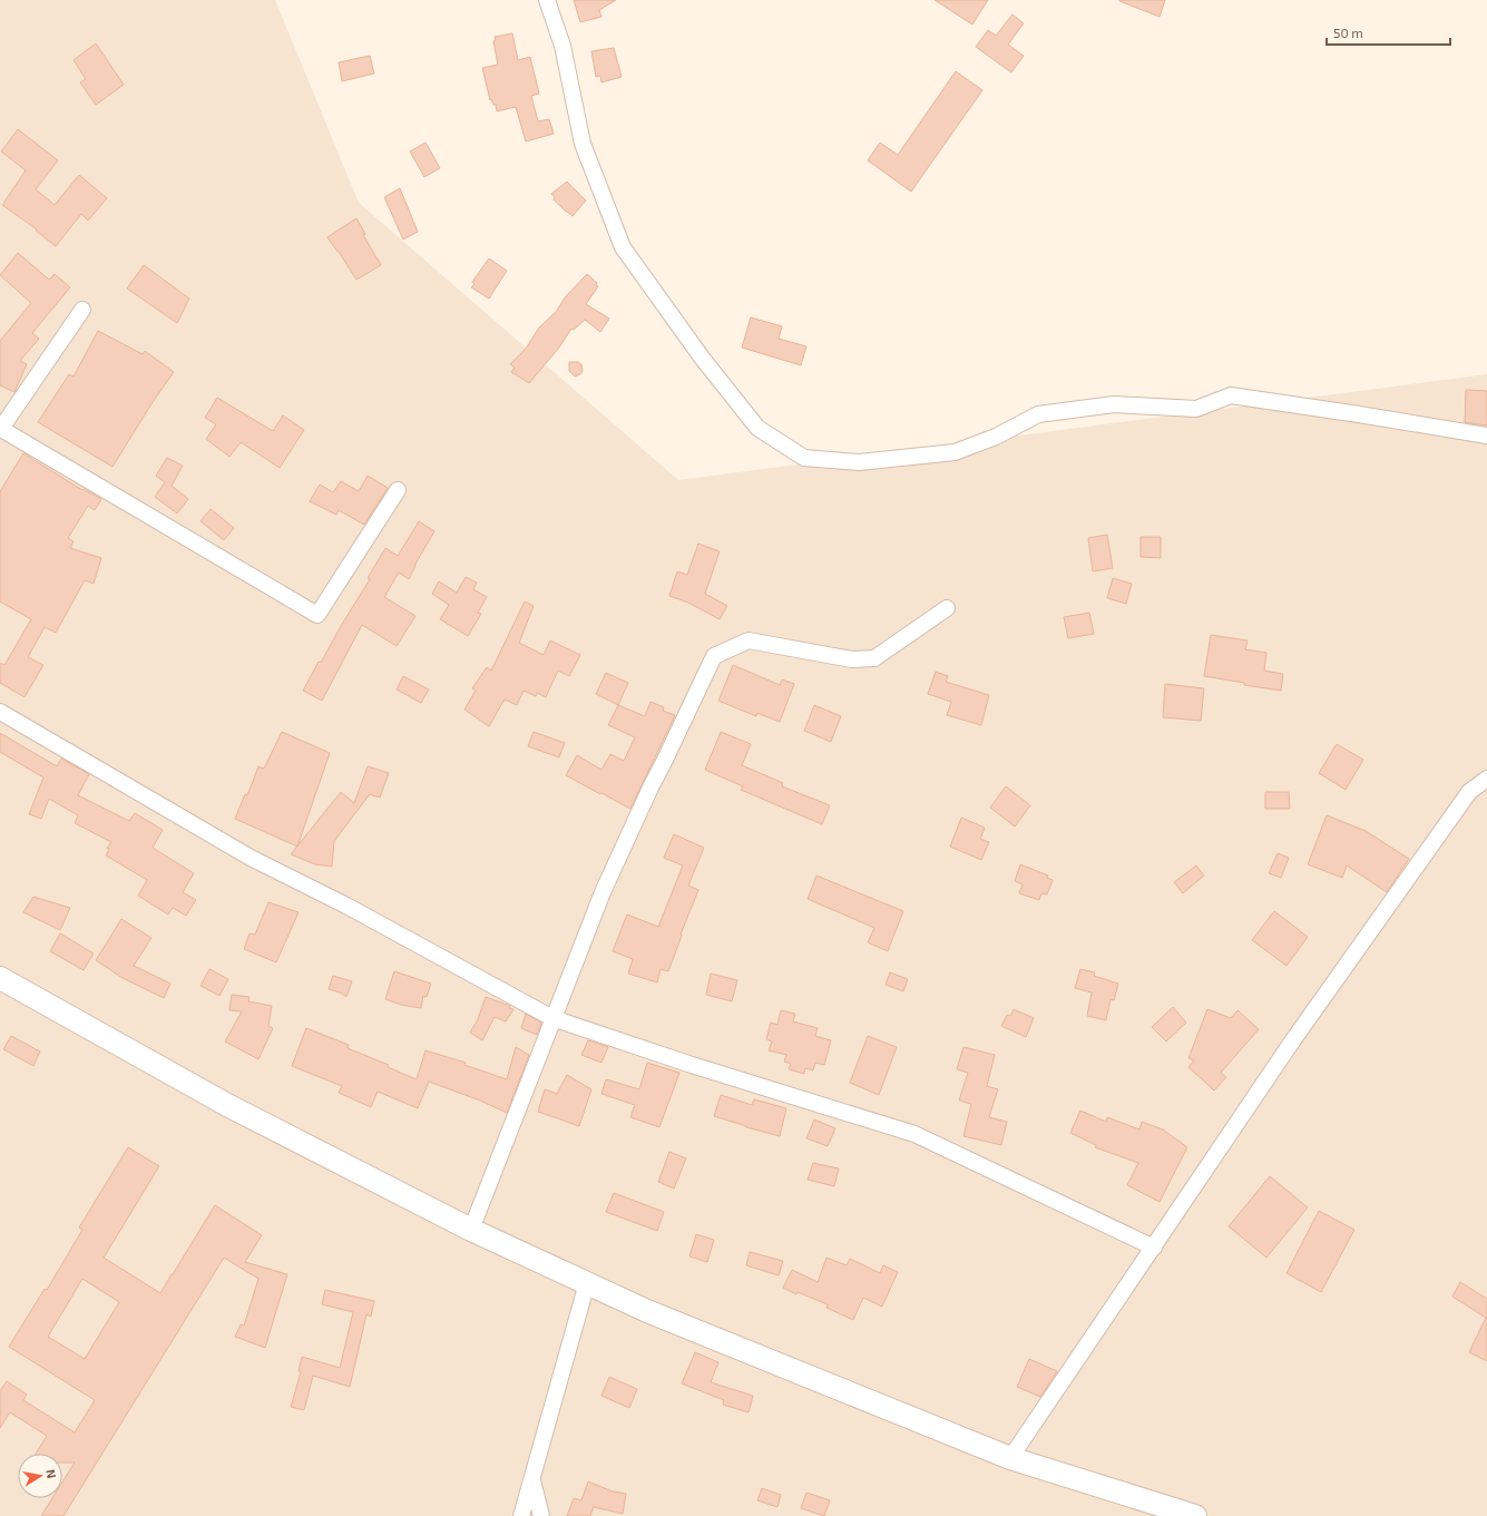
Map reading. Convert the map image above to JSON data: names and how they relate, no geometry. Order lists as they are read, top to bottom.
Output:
{
  "scale_bar": "50 m",
  "north": "right"
}
